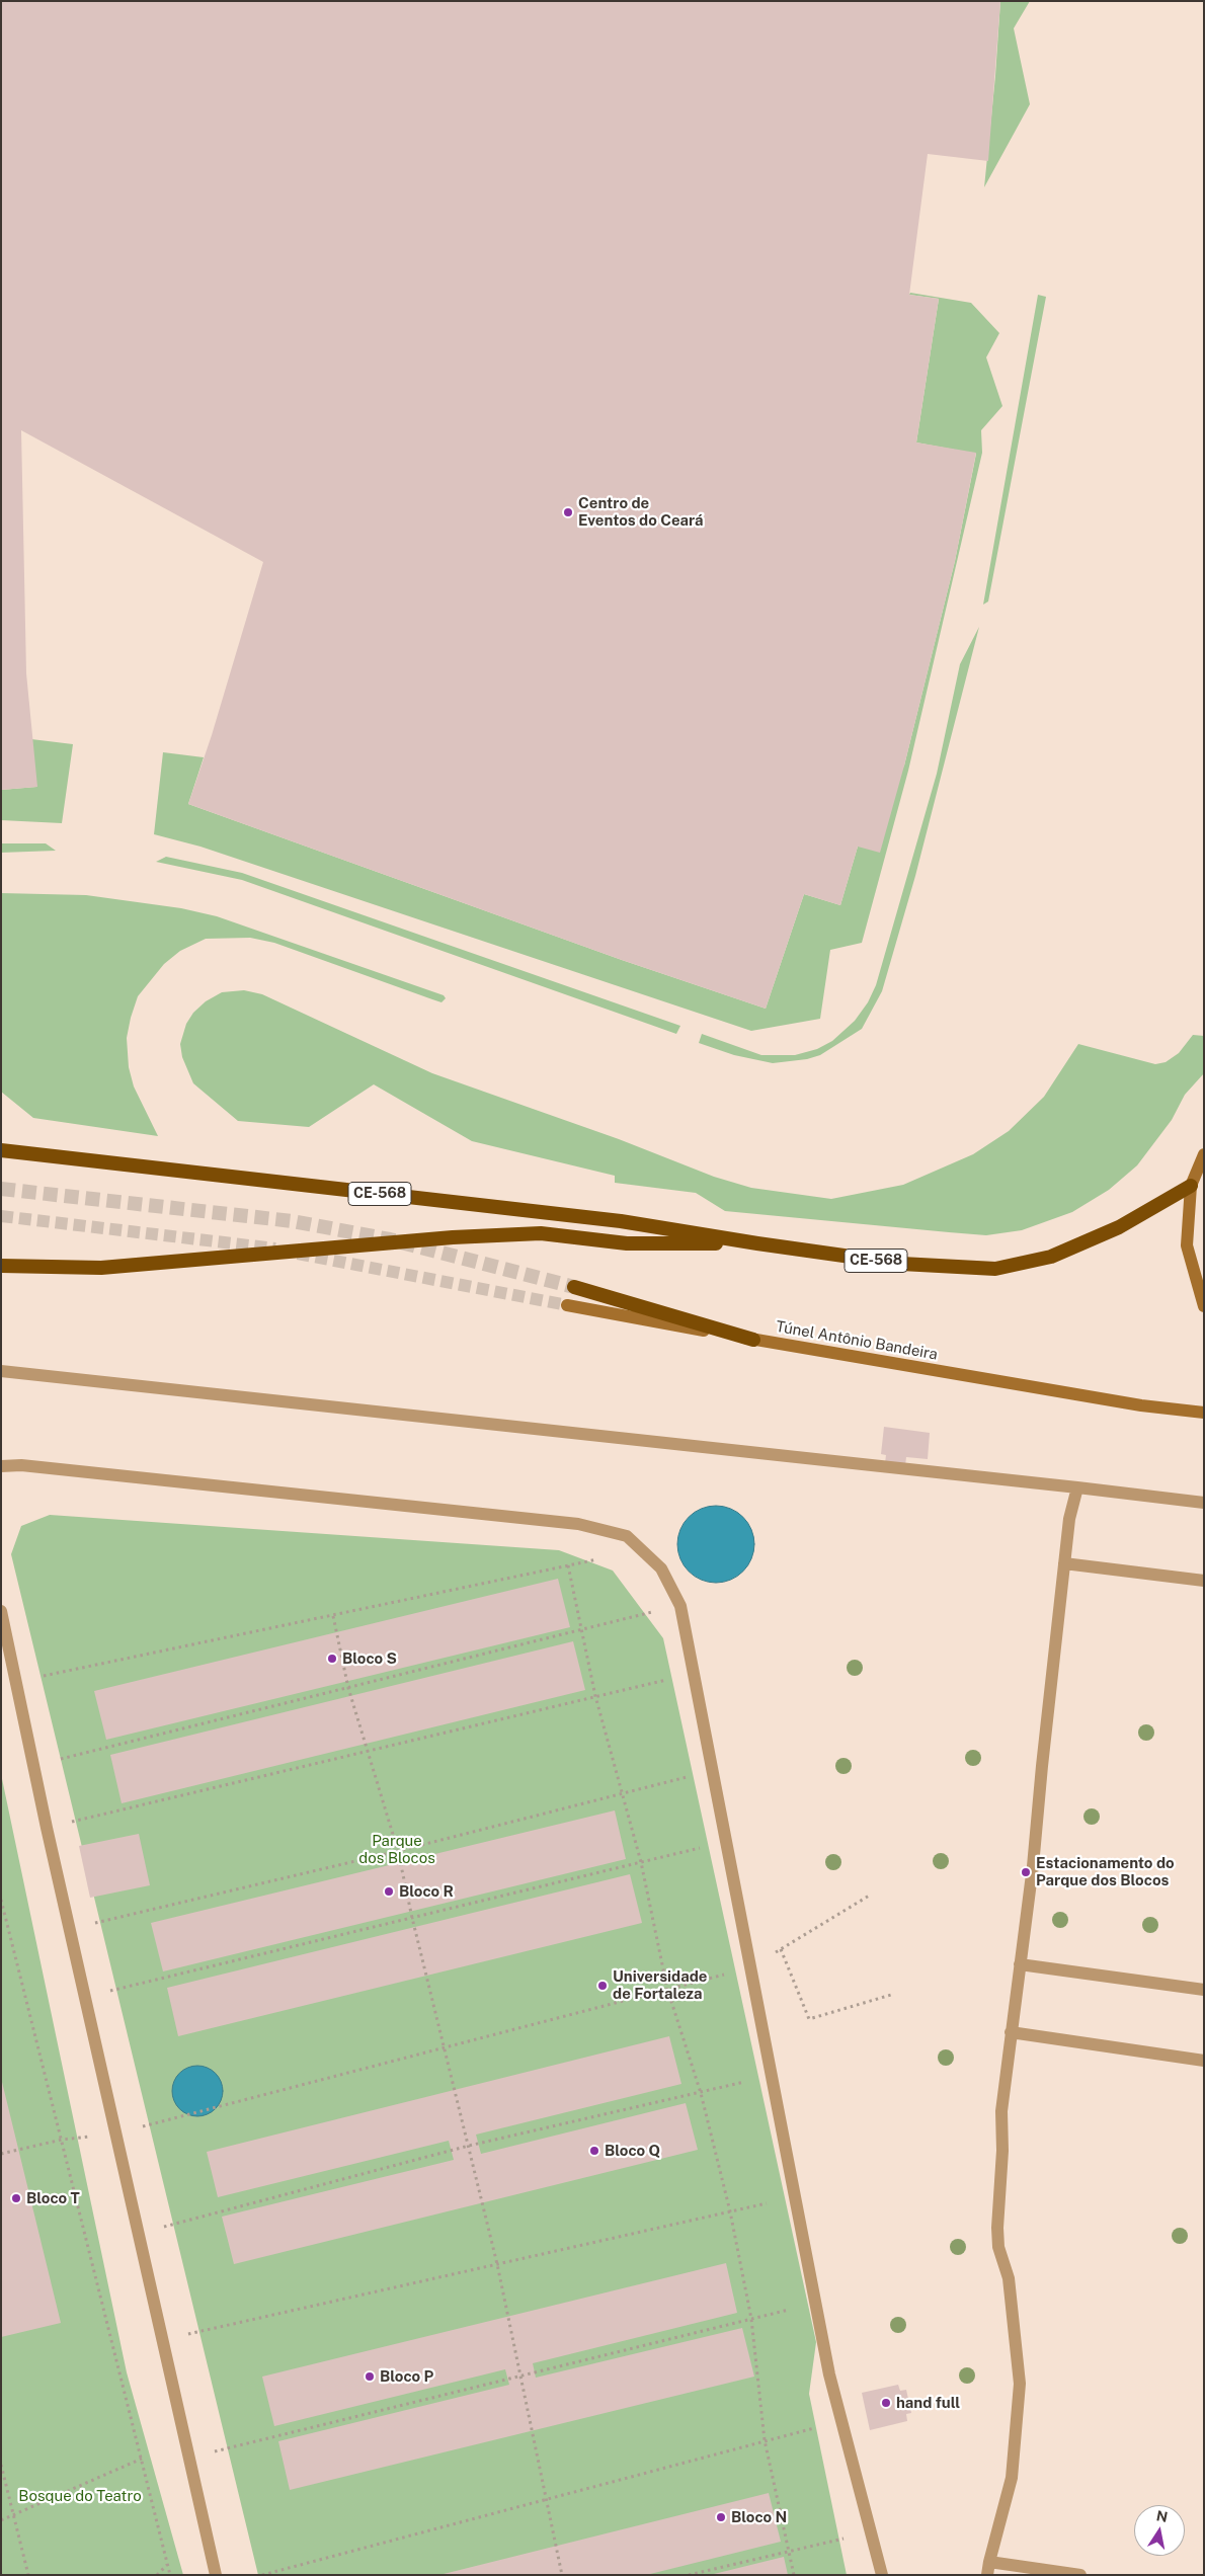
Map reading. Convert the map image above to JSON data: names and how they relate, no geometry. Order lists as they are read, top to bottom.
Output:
{
  "streets": {
    "highway": ["CE-568"],
    "main road": ["Túnel Antônio Bandeira"]
  },
  "parks": ["Parque dos Blocos", "Bosque do Teatro"],
  "places": [
    "Centro de Eventos do Ceará",
    "Bloco S",
    "Estacionamento do Parque dos Blocos",
    "Bloco R",
    "Universidade de Fortaleza",
    "Bloco Q",
    "Bloco T",
    "Bloco P",
    "hand full",
    "Bloco N"
  ],
  "north": "top"
}
